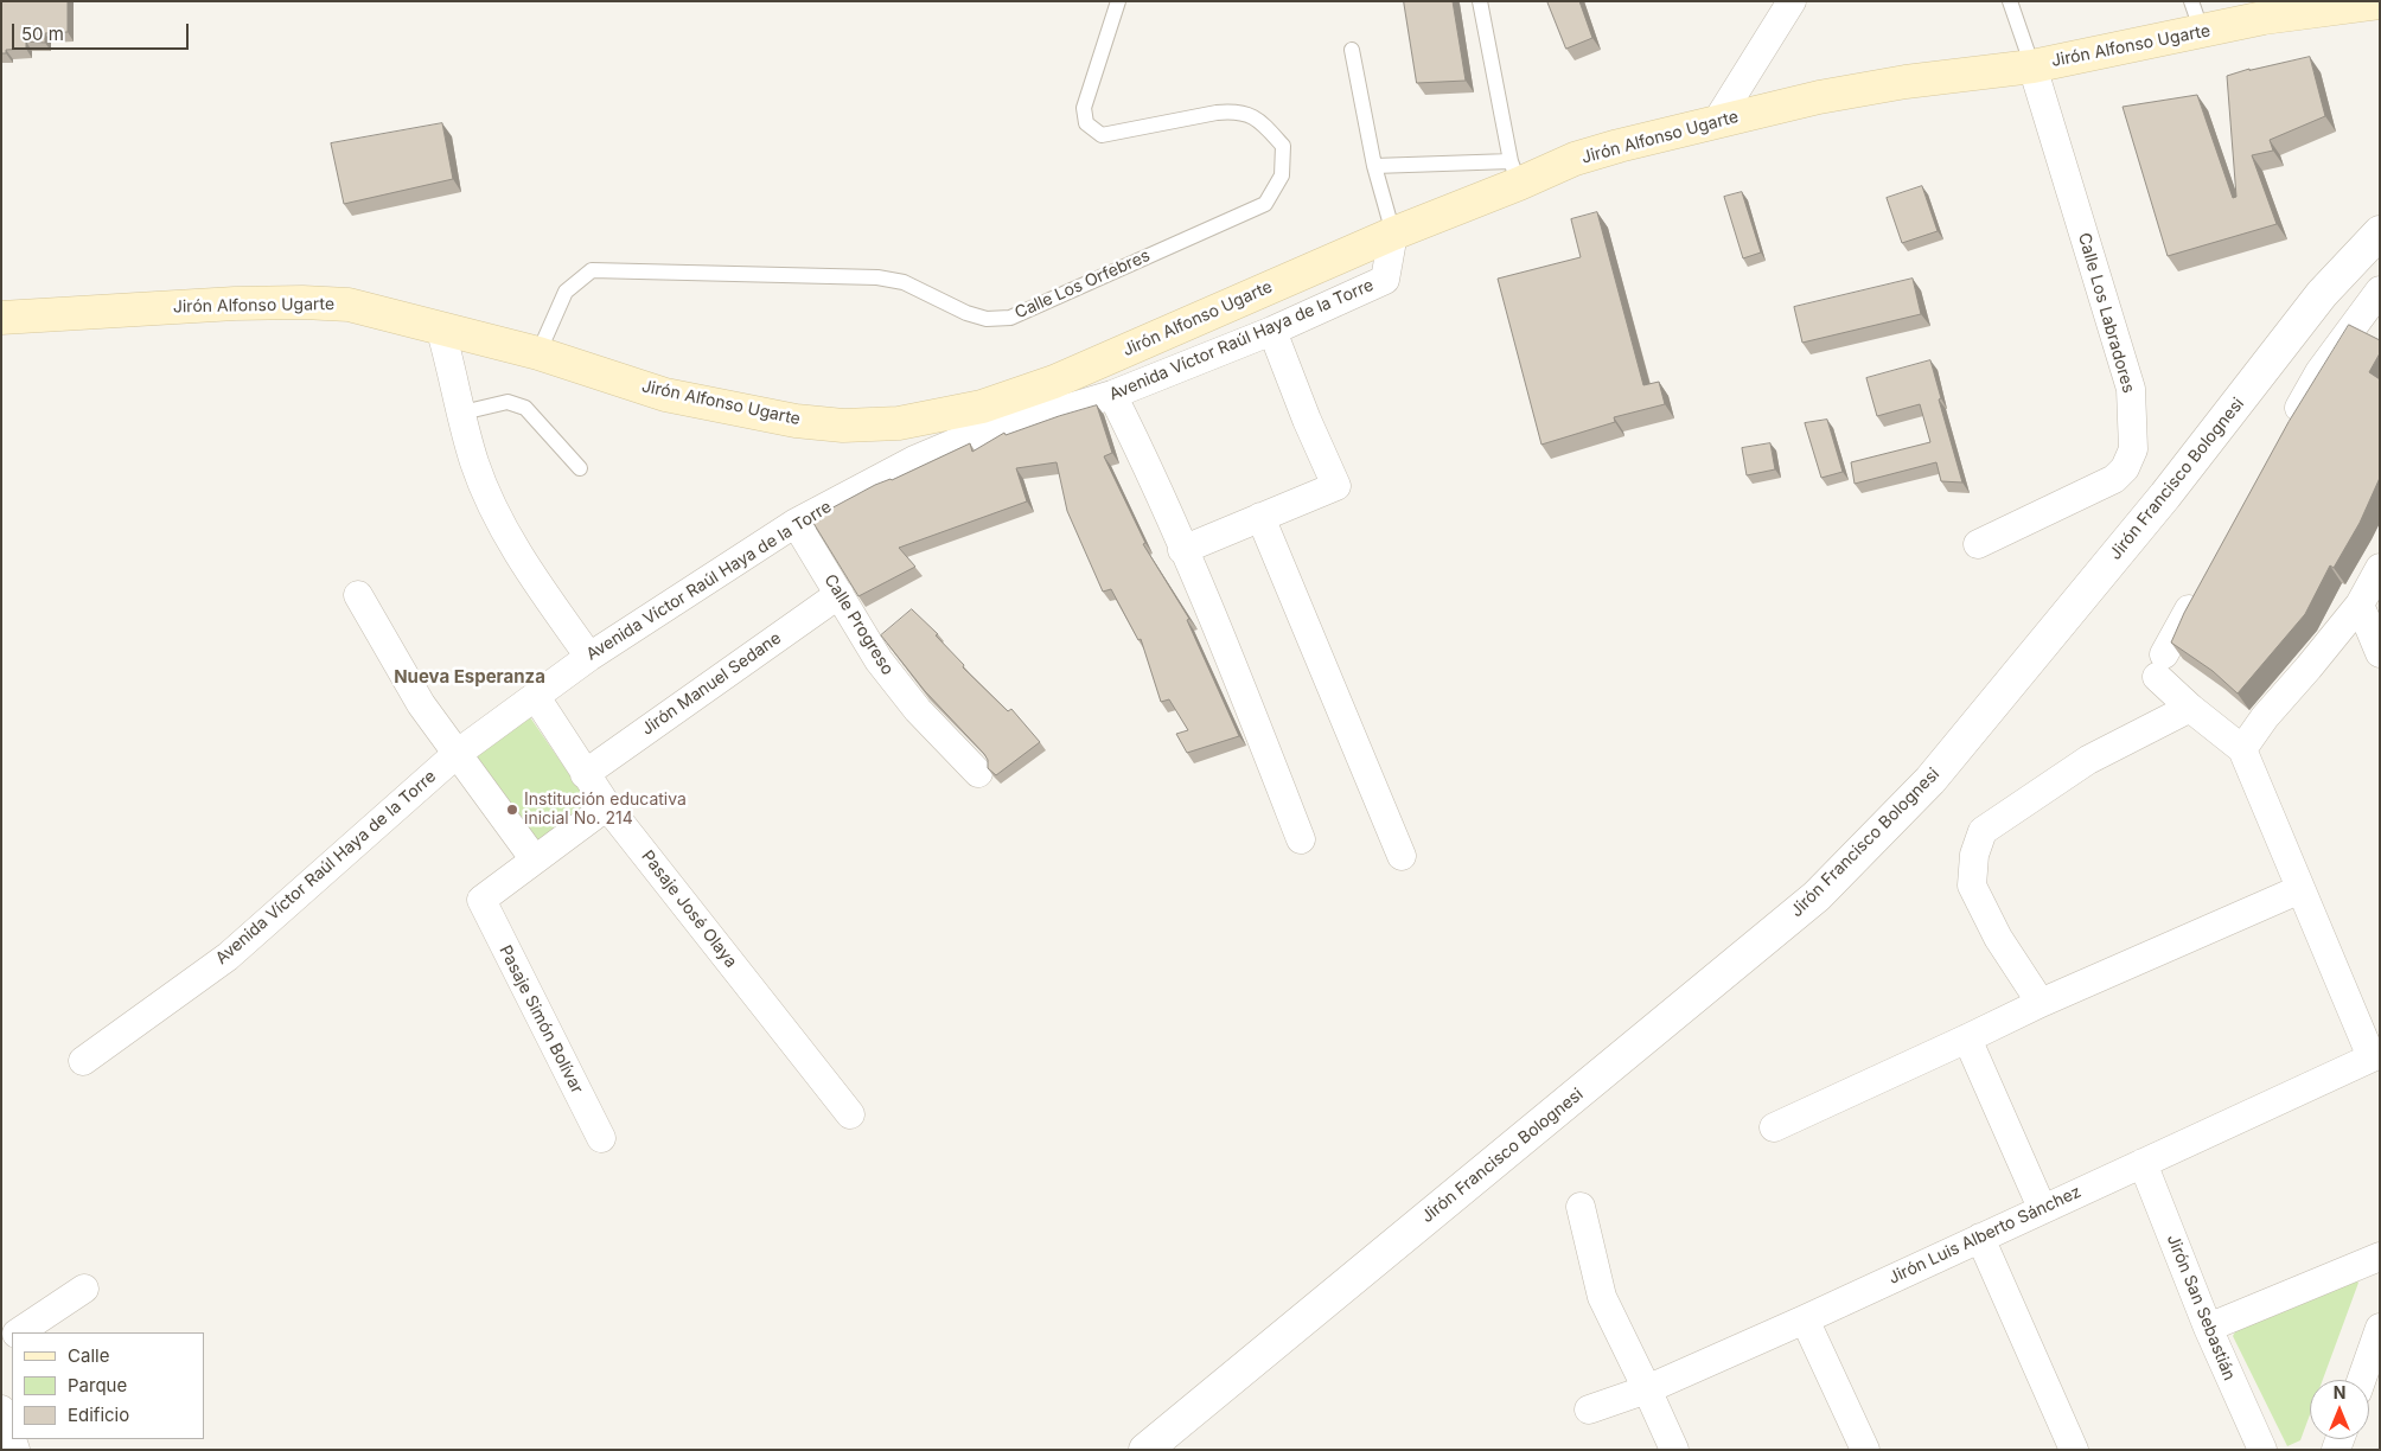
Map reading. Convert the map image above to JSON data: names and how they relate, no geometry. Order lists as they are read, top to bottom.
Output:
{
  "streets": {
    "main road": ["Jirón Alfonso Ugarte"],
    "street": [
      "Calle Los Labradores",
      "Avenida Víctor Raúl Haya de la Torre",
      "Jirón Francisco Bolognesi",
      "Calle Progreso",
      "Jirón Manuel Sedane",
      "Pasaje José Olaya",
      "Pasaje Simón Bolívar",
      "Jirón Luis Alberto Sánchez",
      "Jirón San Sebastián"
    ],
    "lane": ["Calle Los Orfebres"]
  },
  "crossings": [
    ["Jirón Alfonso Ugarte", "Calle Los Orfebres"],
    ["Jirón Alfonso Ugarte", "Calle Los Labradores"],
    ["Jirón Alfonso Ugarte", "Avenida Víctor Raúl Haya de la Torre"],
    ["Avenida Víctor Raúl Haya de la Torre", "Calle Progreso"],
    ["Avenida Víctor Raúl Haya de la Torre", "Pasaje José Olaya"],
    ["Calle Progreso", "Jirón Manuel Sedane"],
    ["Jirón Manuel Sedane", "Pasaje José Olaya"],
    ["Jirón Luis Alberto Sánchez", "Jirón San Sebastián"]
  ],
  "districts": ["Nueva Esperanza"],
  "places": ["Institución educativa inicial No. 214"],
  "legend": ["Calle", "Parque", "Edificio"],
  "scale_bar": "50 m",
  "north": "top"
}
